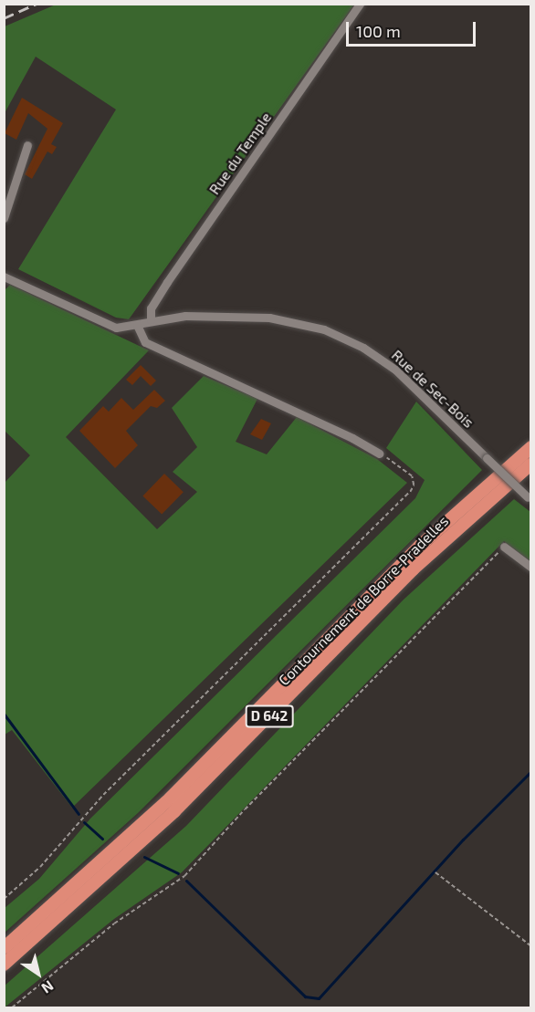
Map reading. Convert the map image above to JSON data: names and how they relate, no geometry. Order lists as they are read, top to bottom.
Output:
{
  "streets": {
    "highway": ["Contournement de Borre-Pradelles", "D 642"],
    "street": ["Rue du Temple", "Rue de Sec-Bois"]
  },
  "crossings": [
    ["Rue du Temple", "Rue de Sec-Bois"]
  ],
  "scale_bar": "100 m",
  "north": "bottom right"
}
